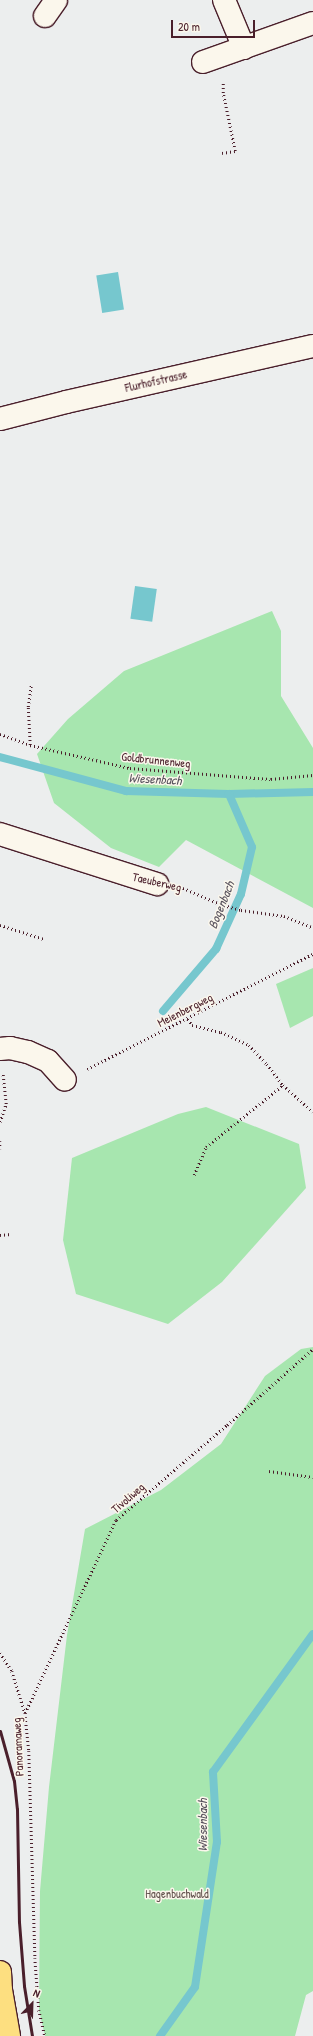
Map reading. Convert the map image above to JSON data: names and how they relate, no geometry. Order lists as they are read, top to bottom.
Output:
{
  "streets": {
    "street": ["Flurhofstrasse", "Taeuberweg"],
    "path": [
      "Goldbrunnenweg",
      "Meienbergweg",
      "Tivoliweg",
      "Panoramaweg"
    ]
  },
  "crossings": [
    ["Tivoliweg", "Panoramaweg"]
  ],
  "water": ["Wiesenbach", "Bogenbach"],
  "parks": ["Hagenbuchwald"],
  "scale_bar": "20 m",
  "north": "top right"
}
